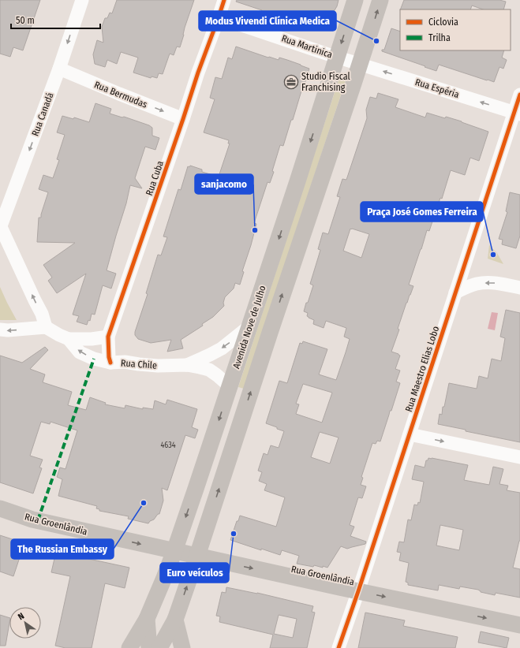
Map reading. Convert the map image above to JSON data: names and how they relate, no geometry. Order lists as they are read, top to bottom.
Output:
{
  "streets": {
    "main road": ["Avenida Nove de Julho", "Rua Groenlândia"],
    "street": [
      "Rua Martinica",
      "Rua Espéria",
      "Rua Bermudas",
      "Rua Canadá",
      "Rua Cuba",
      "Rua Chile",
      "Rua Maestro Elias Lobo"
    ]
  },
  "crossings": [
    ["Rua Martinica", "Rua Espéria"],
    ["Rua Martinica", "Rua Cuba"],
    ["Rua Martinica", "Avenida Nove de Julho"],
    ["Rua Espéria", "Rua Maestro Elias Lobo"],
    ["Rua Bermudas", "Rua Canadá"],
    ["Rua Bermudas", "Rua Cuba"],
    ["Rua Cuba", "Rua Chile"],
    ["Avenida Nove de Julho", "Rua Chile"],
    ["Avenida Nove de Julho", "Rua Groenlândia"],
    ["Rua Maestro Elias Lobo", "Rua Groenlândia"]
  ],
  "one_way": [
    "Rua Espéria",
    "Rua Bermudas",
    "Rua Canadá",
    "Rua Groenlândia"
  ],
  "places": {
    "other": [
      "Modus Vivendi Clínica Medica",
      "sanjacomo",
      "Praça José Gomes Ferreira",
      "The Russian Embassy",
      "Euro veículos"
    ],
    "office": ["Studio Fiscal Franchising"]
  },
  "house_numbers": ["4634"],
  "legend": ["Ciclovia", "Trilha"],
  "scale_bar": "50 m",
  "north": "top left"
}
